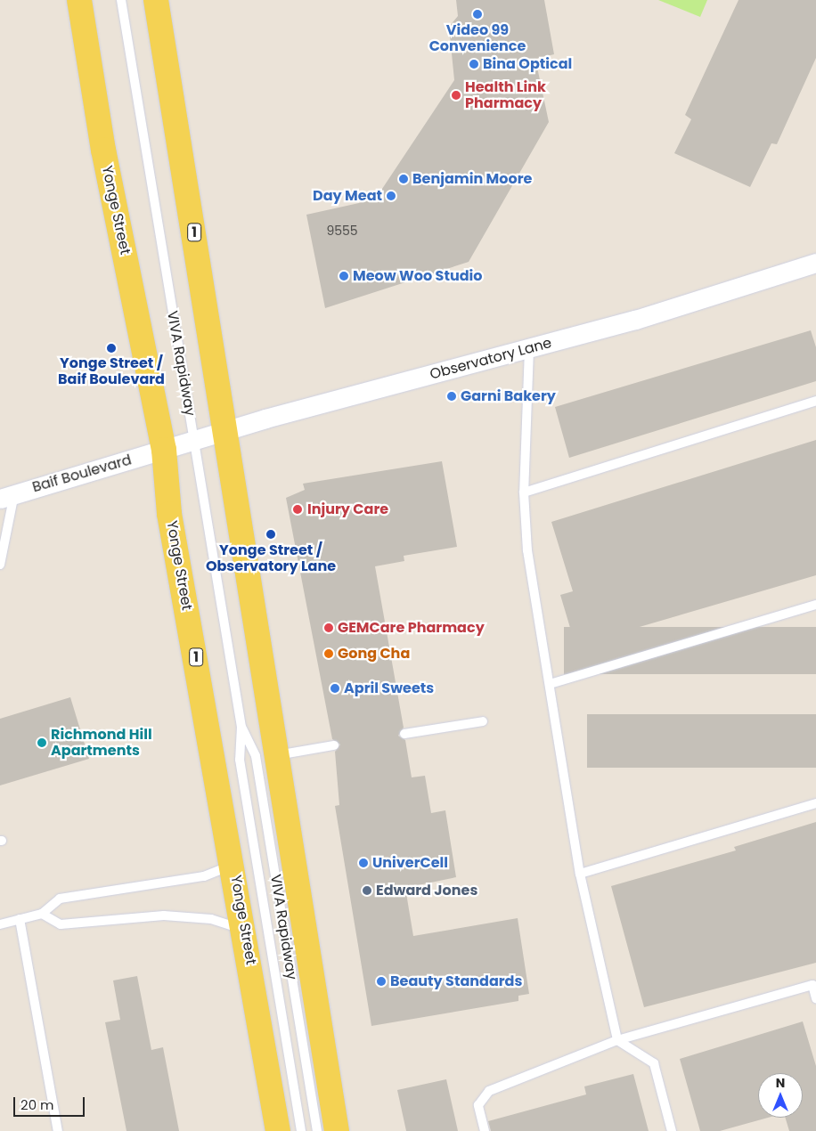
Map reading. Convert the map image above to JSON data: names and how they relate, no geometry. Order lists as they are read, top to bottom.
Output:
{
  "streets": {
    "main road": ["Yonge Street", "1"],
    "street": ["Observatory Lane", "Baif Boulevard"],
    "lane": ["VIVA Rapidway"]
  },
  "crossings": [
    ["Yonge Street", "Observatory Lane"],
    ["Yonge Street", "Baif Boulevard"],
    ["1", "Observatory Lane"],
    ["Observatory Lane", "VIVA Rapidway"],
    ["Observatory Lane", "Baif Boulevard"]
  ],
  "places": [
    "Video 99 Convenience",
    "Bina Optical",
    "Health Link Pharmacy",
    "Benjamin Moore",
    "Day Meat",
    "Meow Woo Studio",
    "Yonge Street / Baif Boulevard",
    "Garni Bakery",
    "Injury Care",
    "Yonge Street / Observatory Lane",
    "GEMCare Pharmacy",
    "Gong Cha",
    "April Sweets",
    "Richmond Hill Apartments",
    "UniverCell",
    "Edward Jones",
    "Beauty Standards"
  ],
  "house_numbers": ["9555"],
  "scale_bar": "20 m",
  "north": "top"
}
